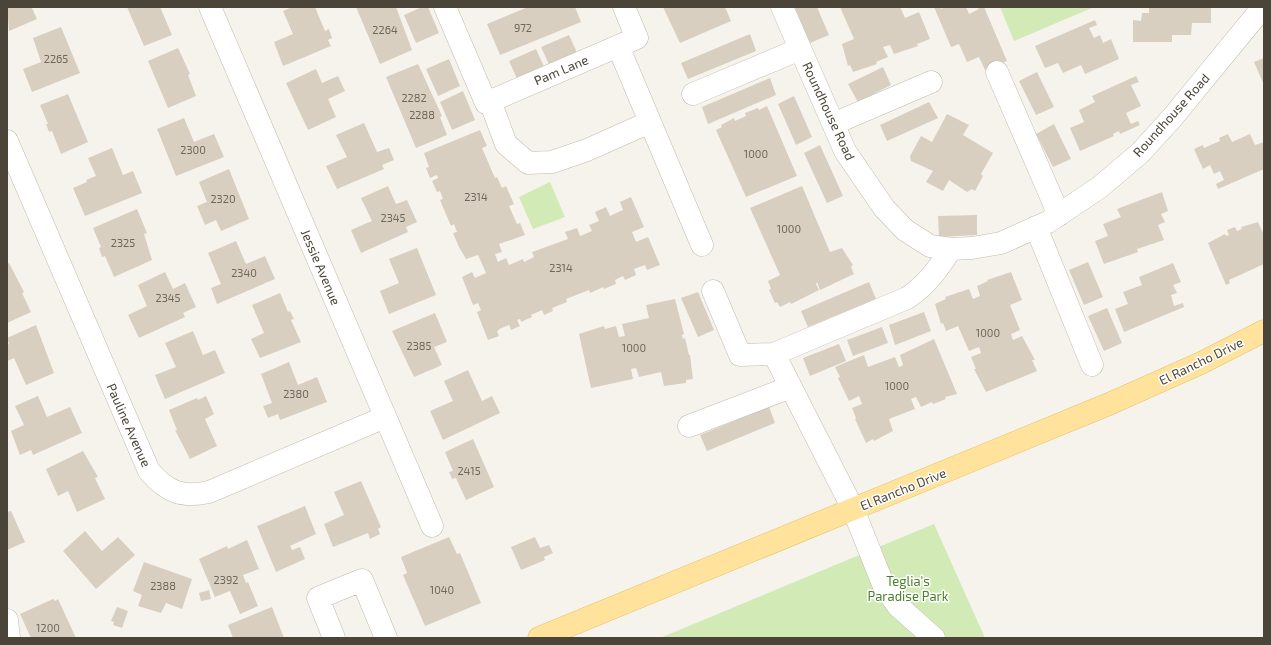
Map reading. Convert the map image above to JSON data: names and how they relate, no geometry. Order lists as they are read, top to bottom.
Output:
{
  "streets": {
    "main road": ["El Rancho Drive"],
    "street": [
      "Pam Lane",
      "Roundhouse Road",
      "Jessie Avenue",
      "Pauline Avenue"
    ]
  },
  "crossings": [
    ["Jessie Avenue", "Pauline Avenue"]
  ],
  "parks": ["Teglia's Paradise Park"],
  "house_numbers": [
    "972",
    "2264",
    "2265",
    "2282",
    "2288",
    "2300",
    "1000",
    "2314",
    "2320",
    "2345",
    "1000",
    "2325",
    "2314",
    "2340",
    "2345",
    "1000",
    "2385",
    "1000",
    "1000",
    "2380",
    "2415",
    "2392",
    "2388",
    "1040",
    "1200"
  ]
}
